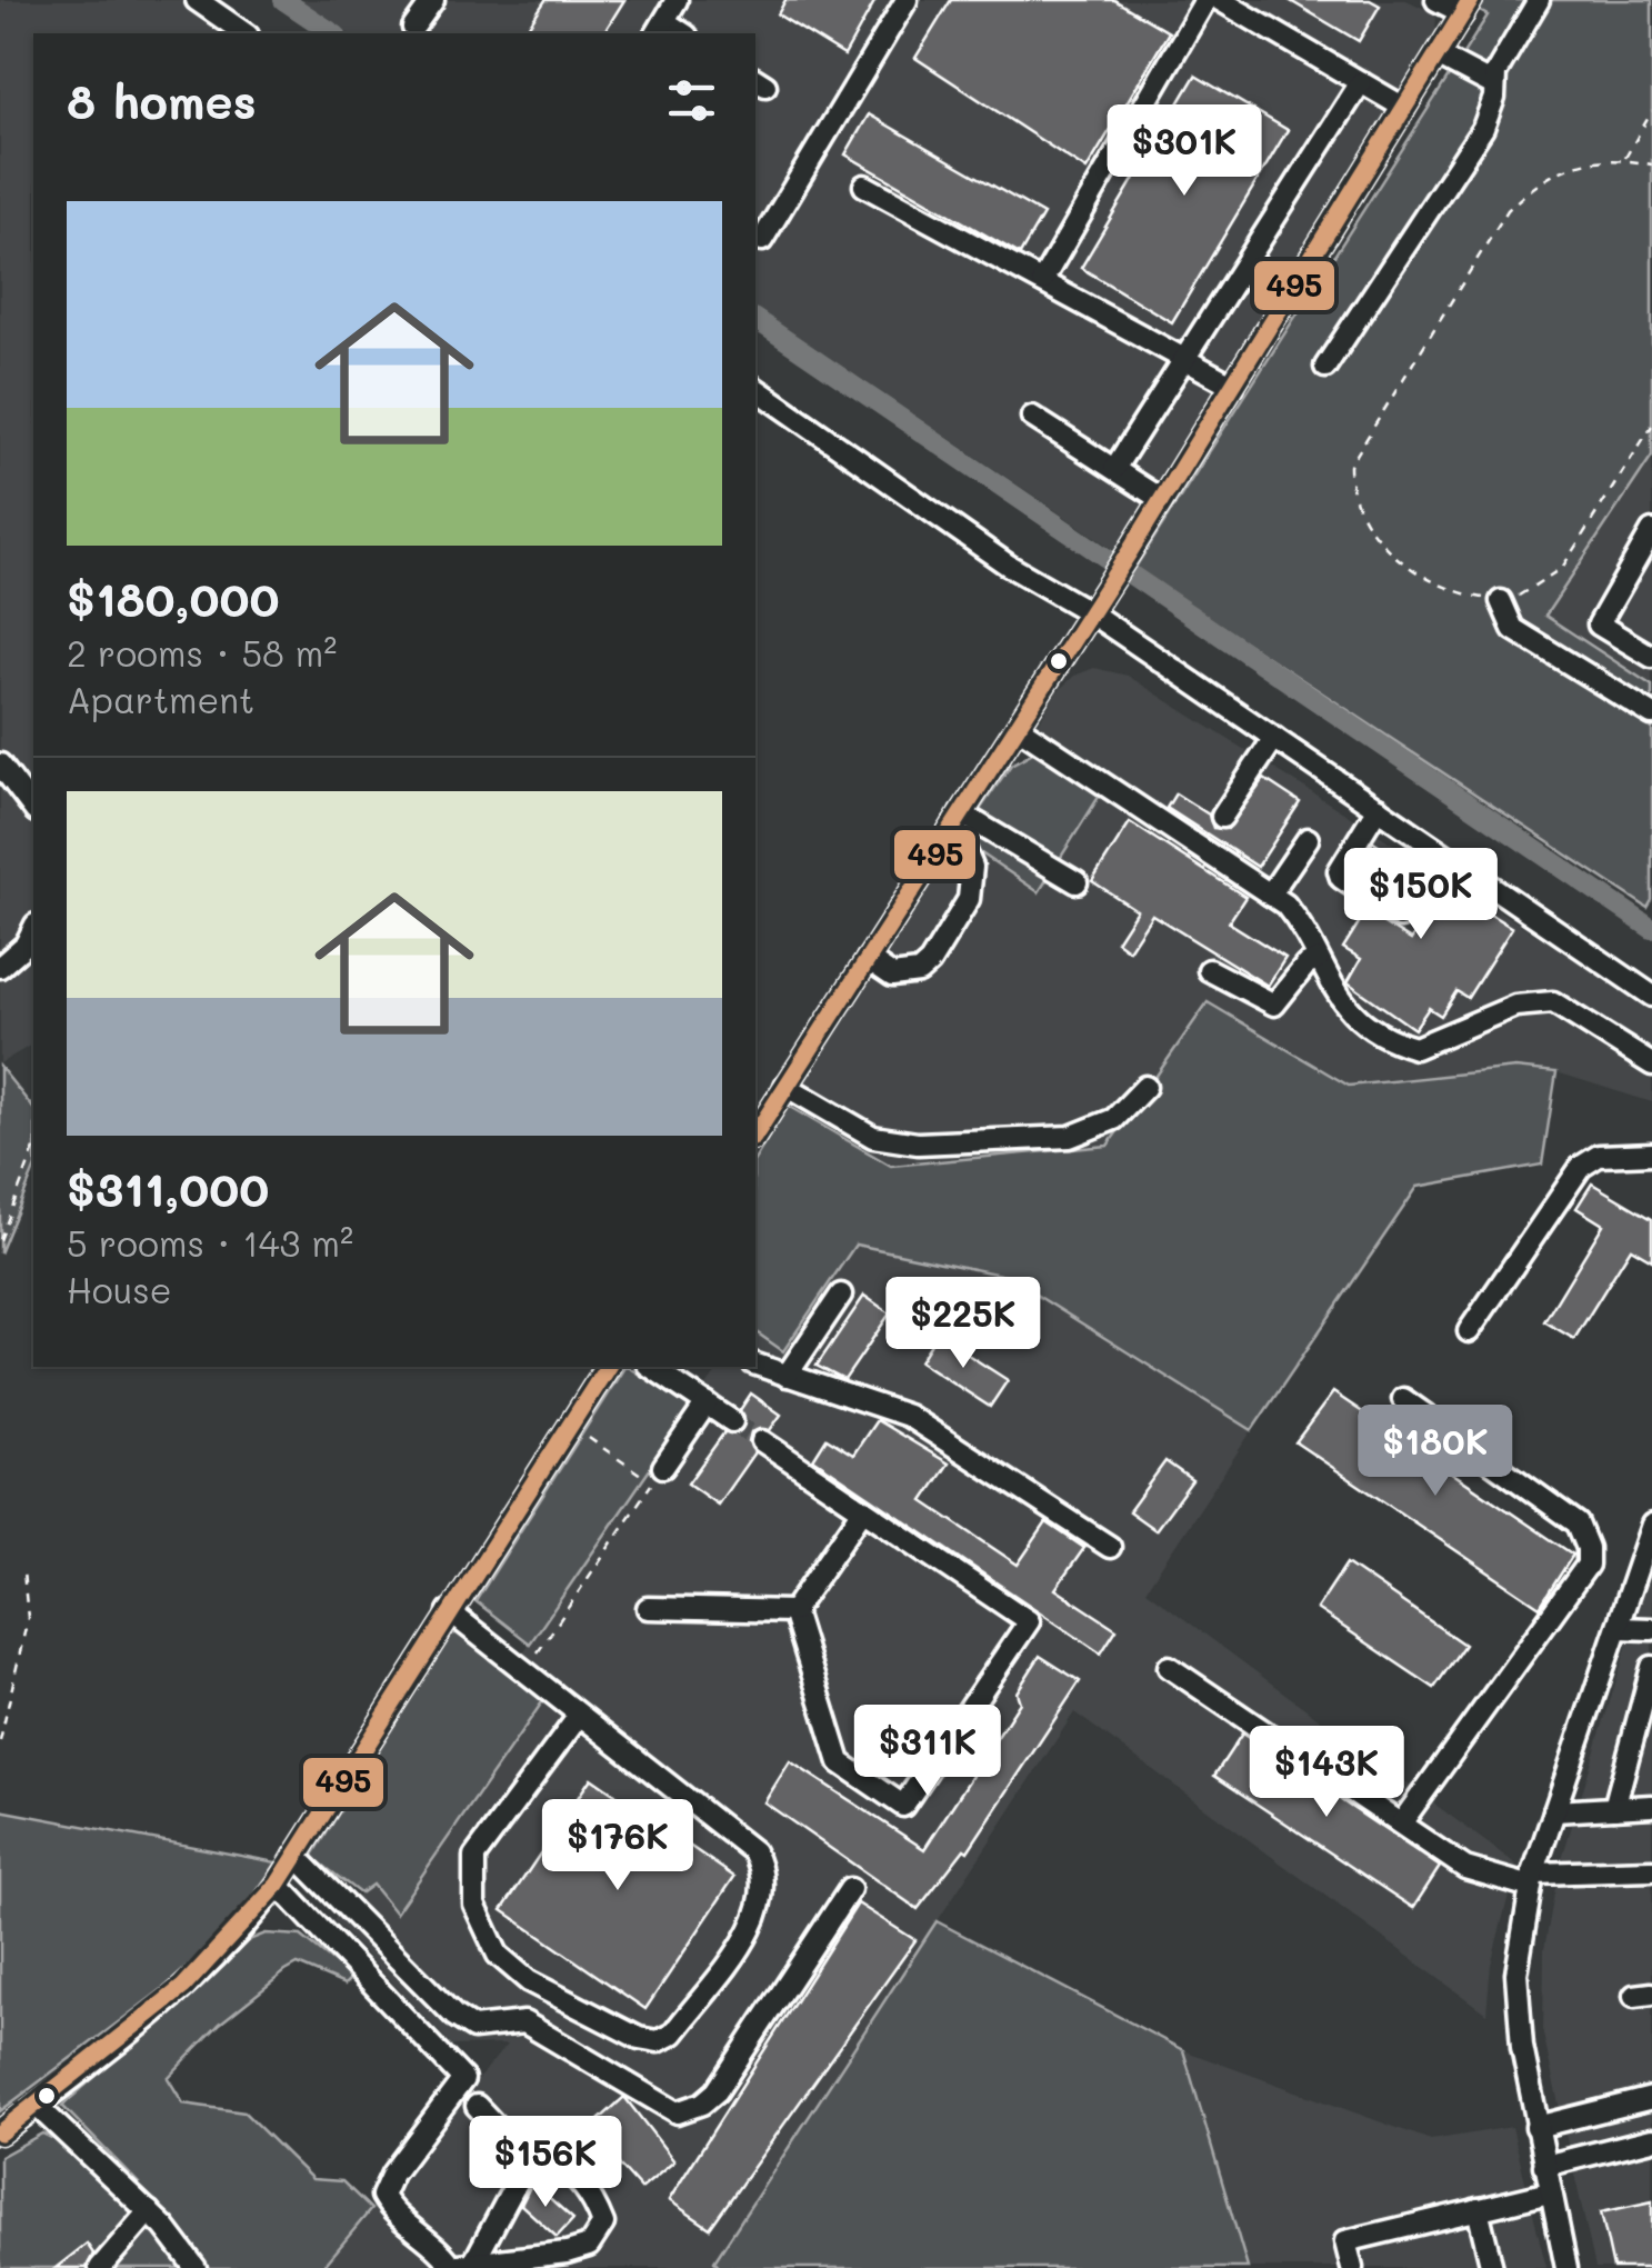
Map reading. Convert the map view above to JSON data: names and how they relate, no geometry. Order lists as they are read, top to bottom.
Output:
{
  "lines": ["transit line 495"],
  "page": {
    "heading": "8 homes",
    "price": [
      "$301K",
      "$150K",
      "$225K",
      "$180K",
      "$311K",
      "$143K",
      "$176K",
      "$156K"
    ],
    "list": [
      {
        "name": "$180,000",
        "note": "2 rooms · 58 m² · Apartment"
      },
      {
        "name": "$311,000",
        "note": "5 rooms · 143 m² · House"
      }
    ]
  }
}
